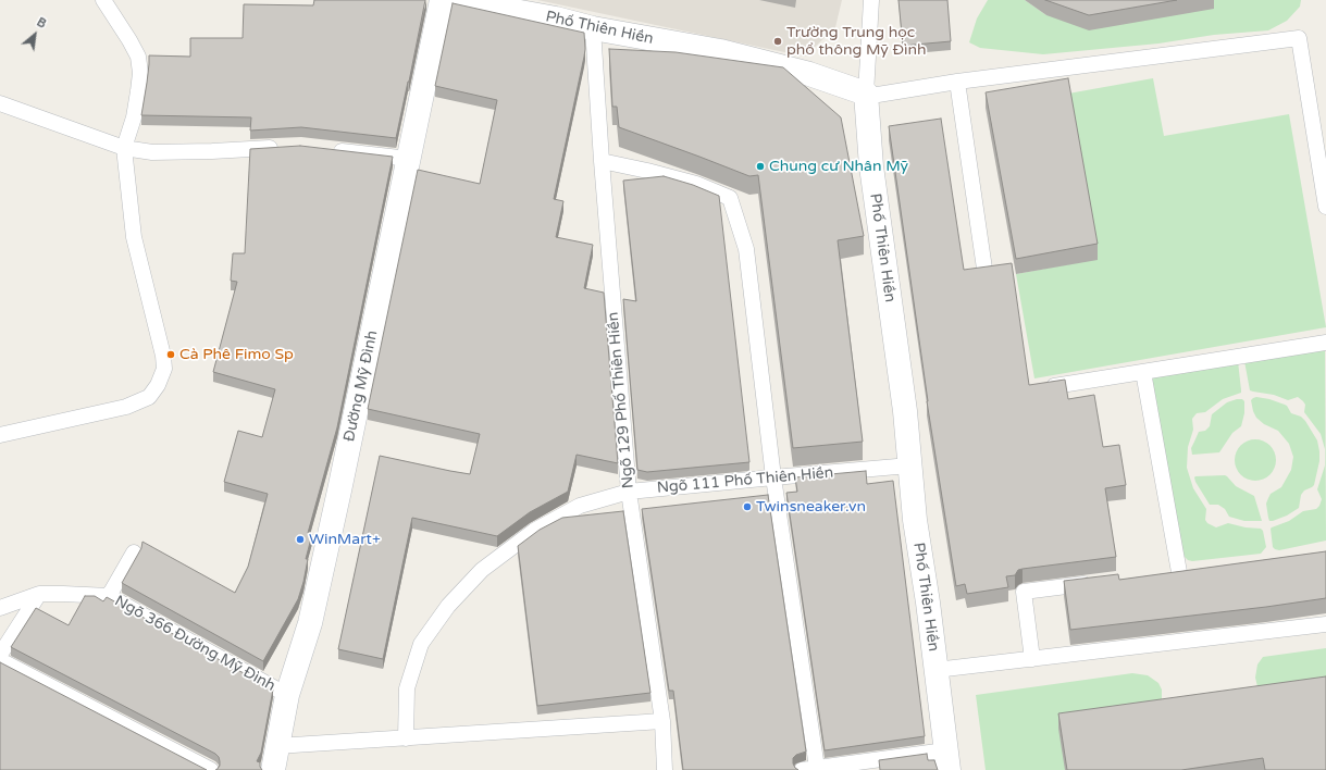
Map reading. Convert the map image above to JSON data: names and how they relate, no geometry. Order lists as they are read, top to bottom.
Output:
{
  "streets": {
    "street": ["Phố Thiên Hiền", "Đường Mỹ Đình"],
    "lane": ["Ngõ 129 Phố Thiên Hiền", "Ngõ 111 Phố Thiên Hiền", "Ngõ 366 Đường Mỹ Đình"]
  },
  "crossings": [
    ["Phố Thiên Hiền", "Ngõ 129 Phố Thiên Hiền"],
    ["Phố Thiên Hiền", "Ngõ 111 Phố Thiên Hiền"],
    ["Đường Mỹ Đình", "Ngõ 366 Đường Mỹ Đình"],
    ["Ngõ 129 Phố Thiên Hiền", "Ngõ 111 Phố Thiên Hiền"]
  ],
  "places": [
    "Trường Trung học phổ thông Mỹ Đình",
    "Chung cư Nhân Mỹ",
    "Cà Phê Fimo Sp",
    "Twinsneaker.vn",
    "WinMart+"
  ],
  "north": "top right"
}
